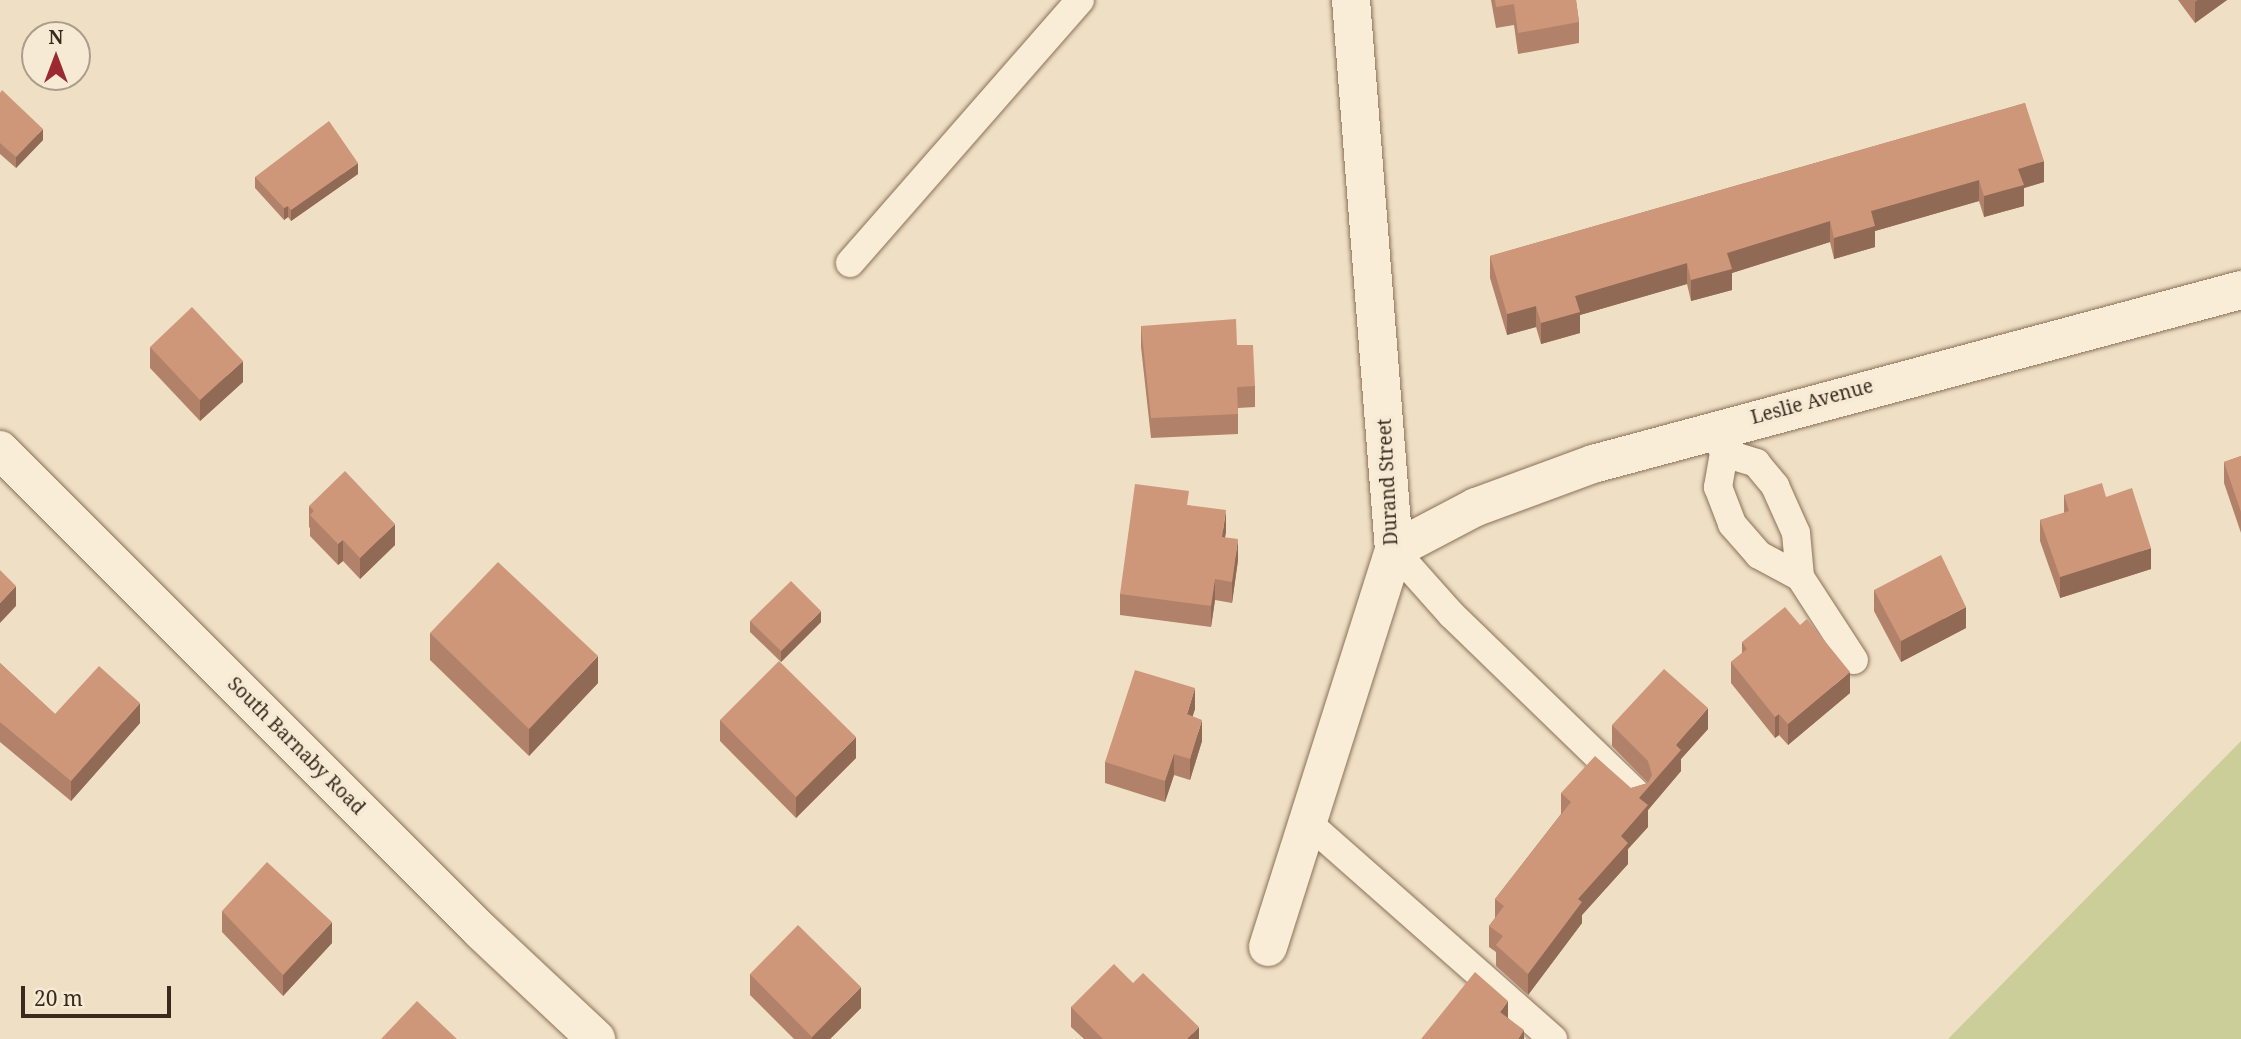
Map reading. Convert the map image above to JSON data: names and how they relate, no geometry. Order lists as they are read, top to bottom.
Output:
{
  "streets": {
    "street": ["Leslie Avenue", "Durand Street", "South Barnaby Road"]
  },
  "crossings": [
    ["Leslie Avenue", "Durand Street"]
  ],
  "scale_bar": "20 m",
  "north": "top"
}
